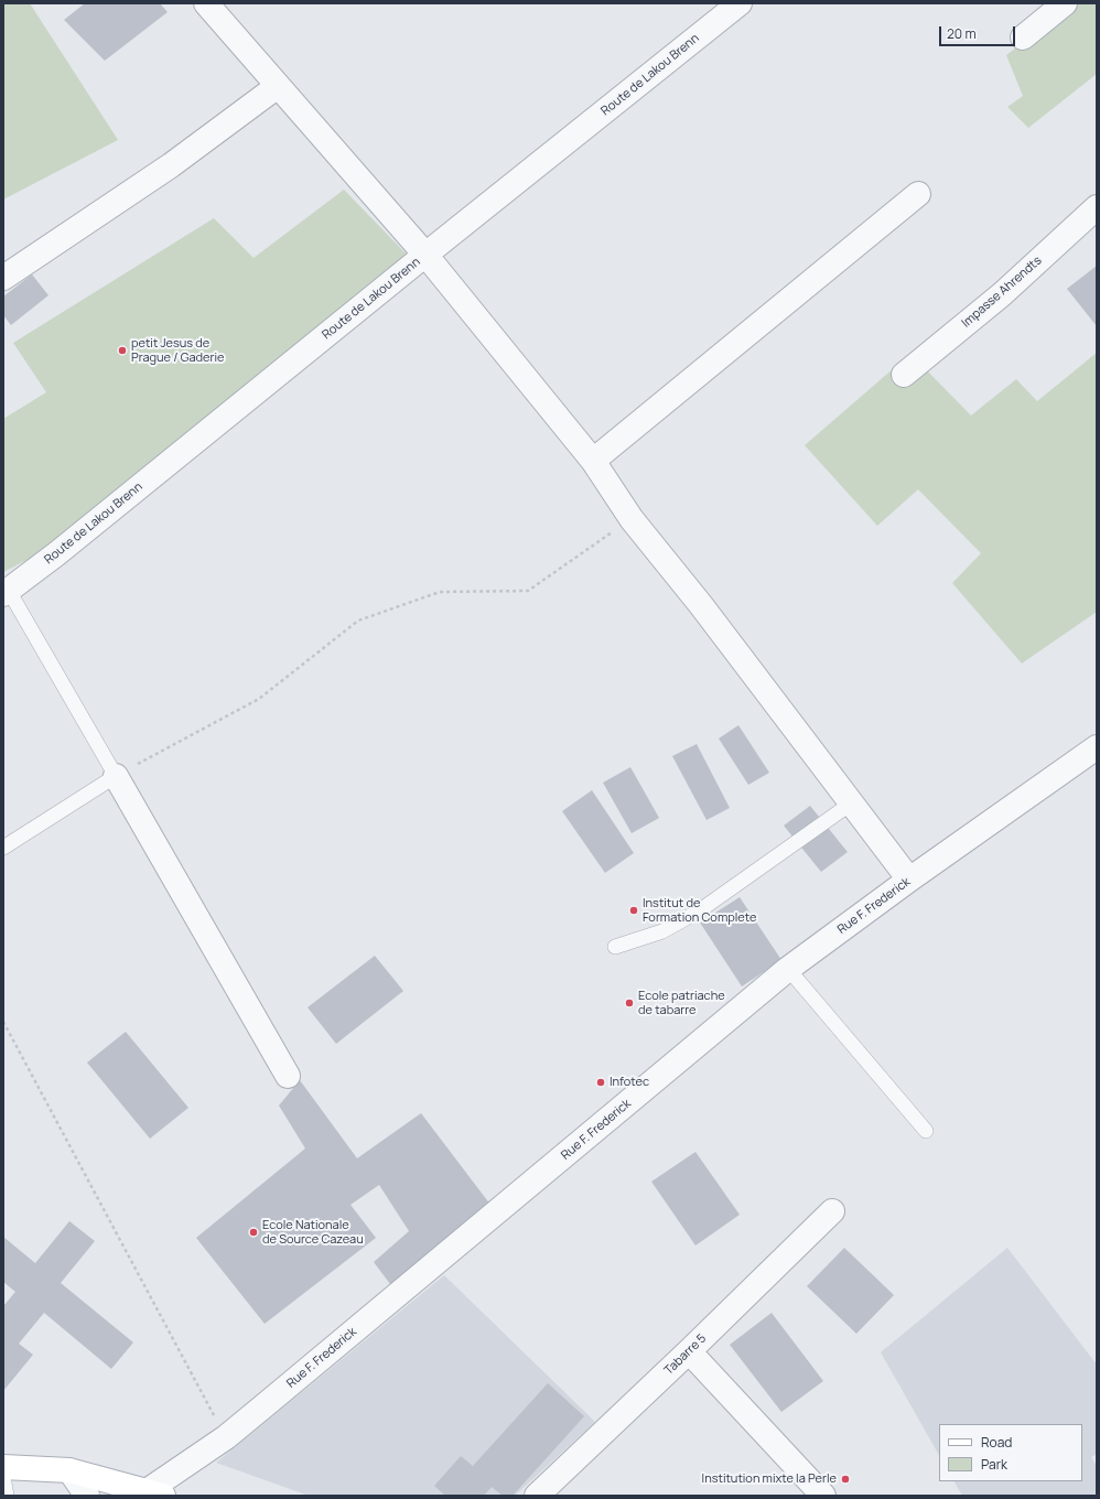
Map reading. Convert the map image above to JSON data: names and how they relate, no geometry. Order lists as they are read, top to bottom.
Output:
{
  "streets": {
    "street": [
      "Route de Lakou Brenn",
      "Impasse Ahrendts",
      "Rue F. Frederick",
      "Tabarre 5"
    ]
  },
  "places": [
    "petit Jesus de Prague / Gaderie",
    "Institut de Formation Complete",
    "Ecole patriache de tabarre",
    "Infotec",
    "Ecole Nationale de Source Cazeau",
    "Institution mixte la Perle"
  ],
  "legend": ["Road", "Park"],
  "scale_bar": "20 m"
}
